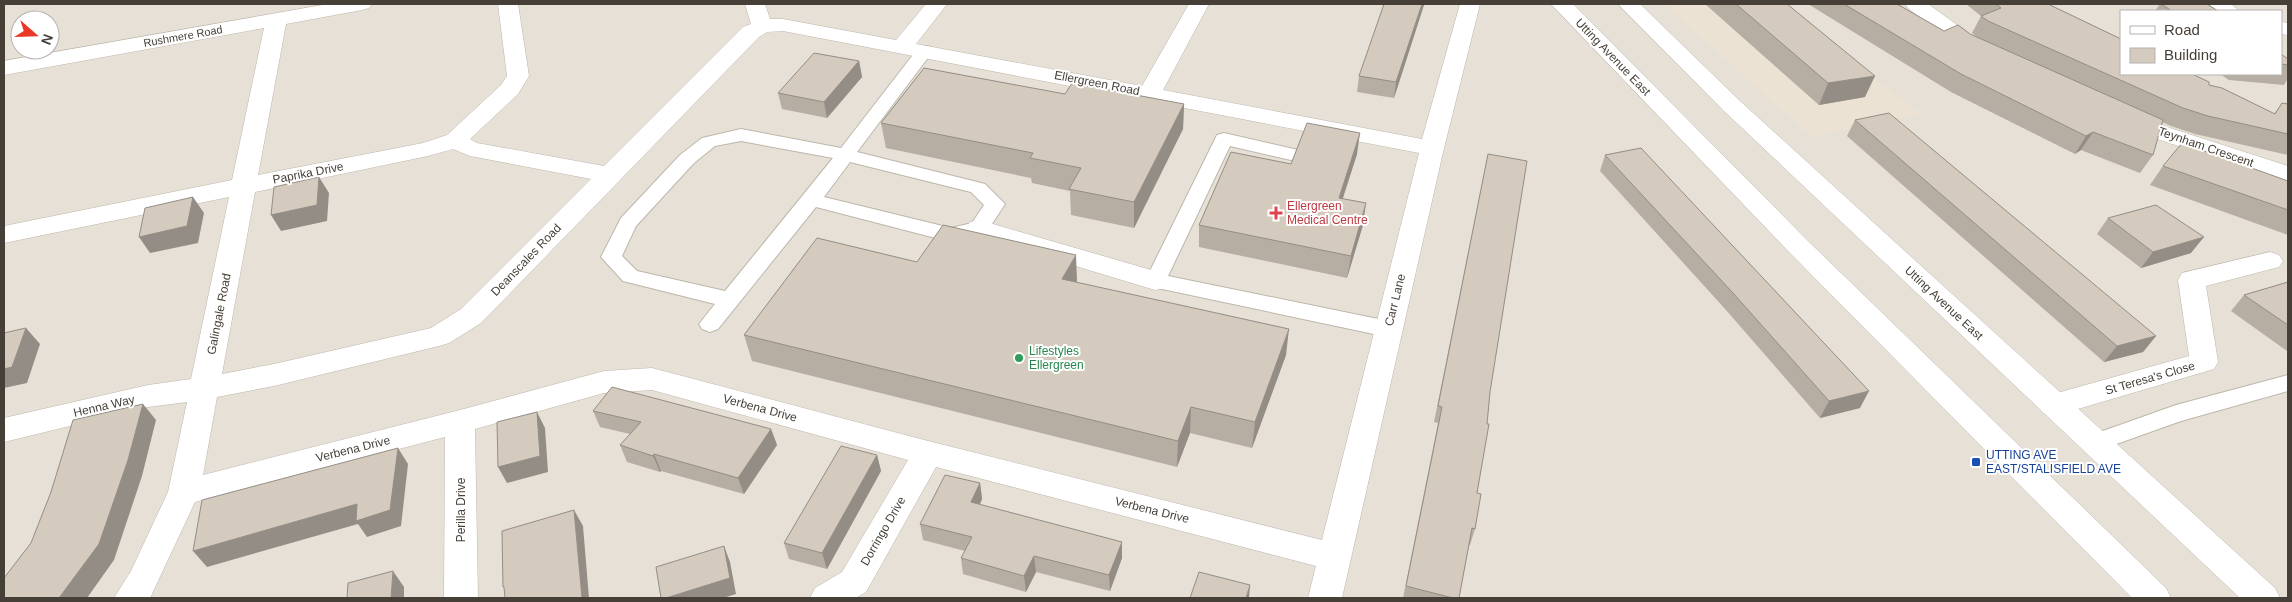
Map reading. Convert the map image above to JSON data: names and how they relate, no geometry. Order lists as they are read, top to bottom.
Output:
{
  "streets": {
    "street": [
      "Rushmere Road",
      "Utting Avenue East",
      "Ellergreen Road",
      "Teynham Crescent",
      "Paprika Drive",
      "Deanscales Road",
      "Carr Lane",
      "Galingale Road",
      "St Teresa's Close",
      "Henna Way",
      "Verbena Drive",
      "Perilla Drive",
      "Dorringo Drive"
    ]
  },
  "crossings": [
    ["Rushmere Road", "Galingale Road"],
    ["Utting Avenue East", "St Teresa's Close"],
    ["Ellergreen Road", "Deanscales Road"],
    ["Ellergreen Road", "Carr Lane"],
    ["Paprika Drive", "Galingale Road"],
    ["Deanscales Road", "Galingale Road"],
    ["Deanscales Road", "Henna Way"],
    ["Carr Lane", "Verbena Drive"],
    ["Galingale Road", "Henna Way"],
    ["Galingale Road", "Verbena Drive"],
    ["Verbena Drive", "Perilla Drive"],
    ["Verbena Drive", "Dorringo Drive"]
  ],
  "places": {
    "health": ["Ellergreen Medical Centre"],
    "other": ["Lifestyles Ellergreen"],
    "transit": ["UTTING AVE EAST/STALISFIELD AVE"]
  },
  "legend": ["Road", "Building"],
  "north": "right"
}
